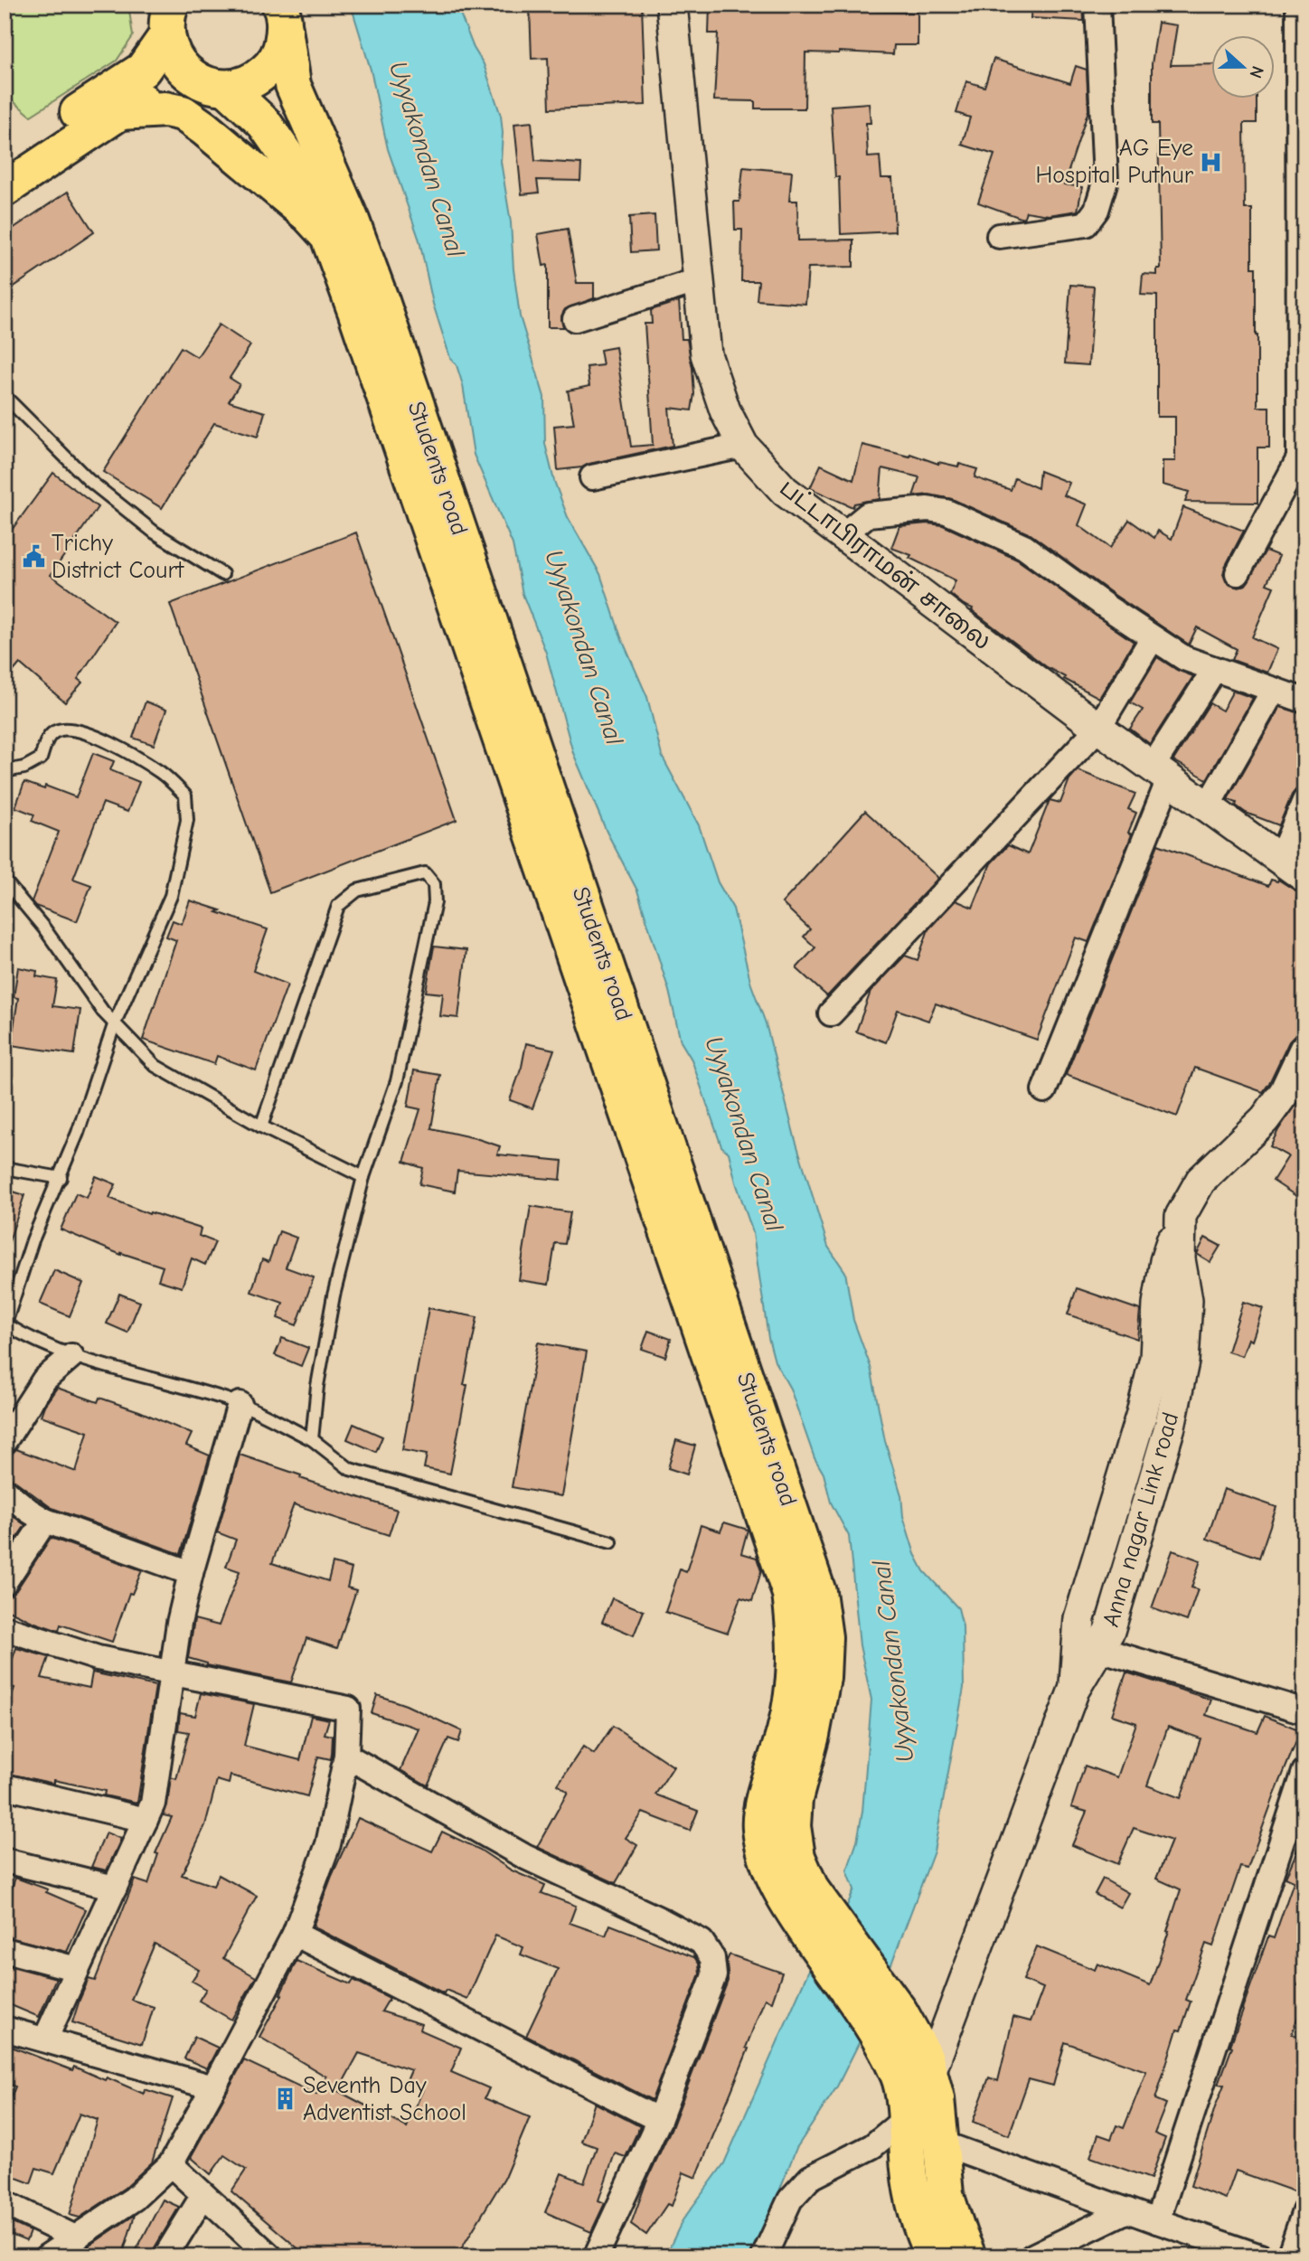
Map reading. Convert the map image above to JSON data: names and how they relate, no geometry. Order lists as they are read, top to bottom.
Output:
{
  "streets": {
    "main road": ["Students road"],
    "street": ["பட்டாபிராமன் சாலை", "Anna nagar Link road"]
  },
  "water": ["Uyyakondan Canal"],
  "places": {
    "hospital": ["AG Eye Hospital, Puthur"],
    "public building": ["Trichy District Court"],
    "building": ["Seventh Day Adventist School"]
  },
  "north": "right"
}
